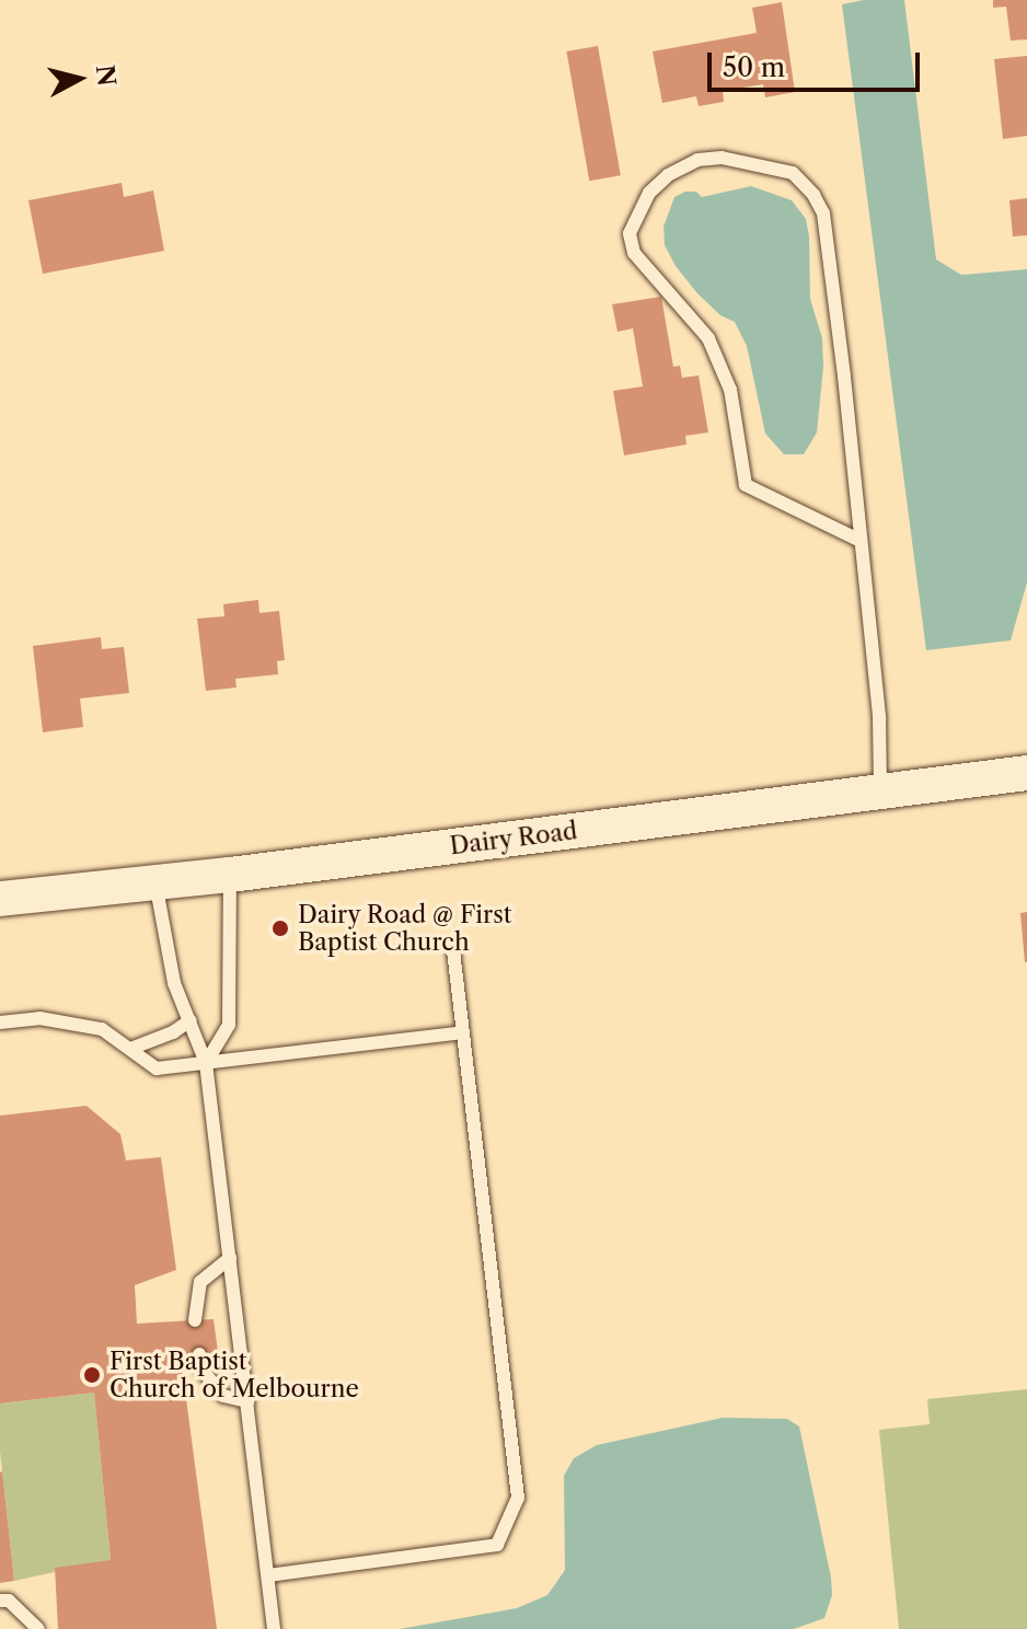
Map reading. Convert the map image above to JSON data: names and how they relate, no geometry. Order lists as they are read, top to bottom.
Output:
{
  "streets": {
    "street": ["Dairy Road"]
  },
  "places": ["Dairy Road @ First Baptist Church", "First Baptist Church of Melbourne"],
  "scale_bar": "50 m",
  "north": "right"
}
